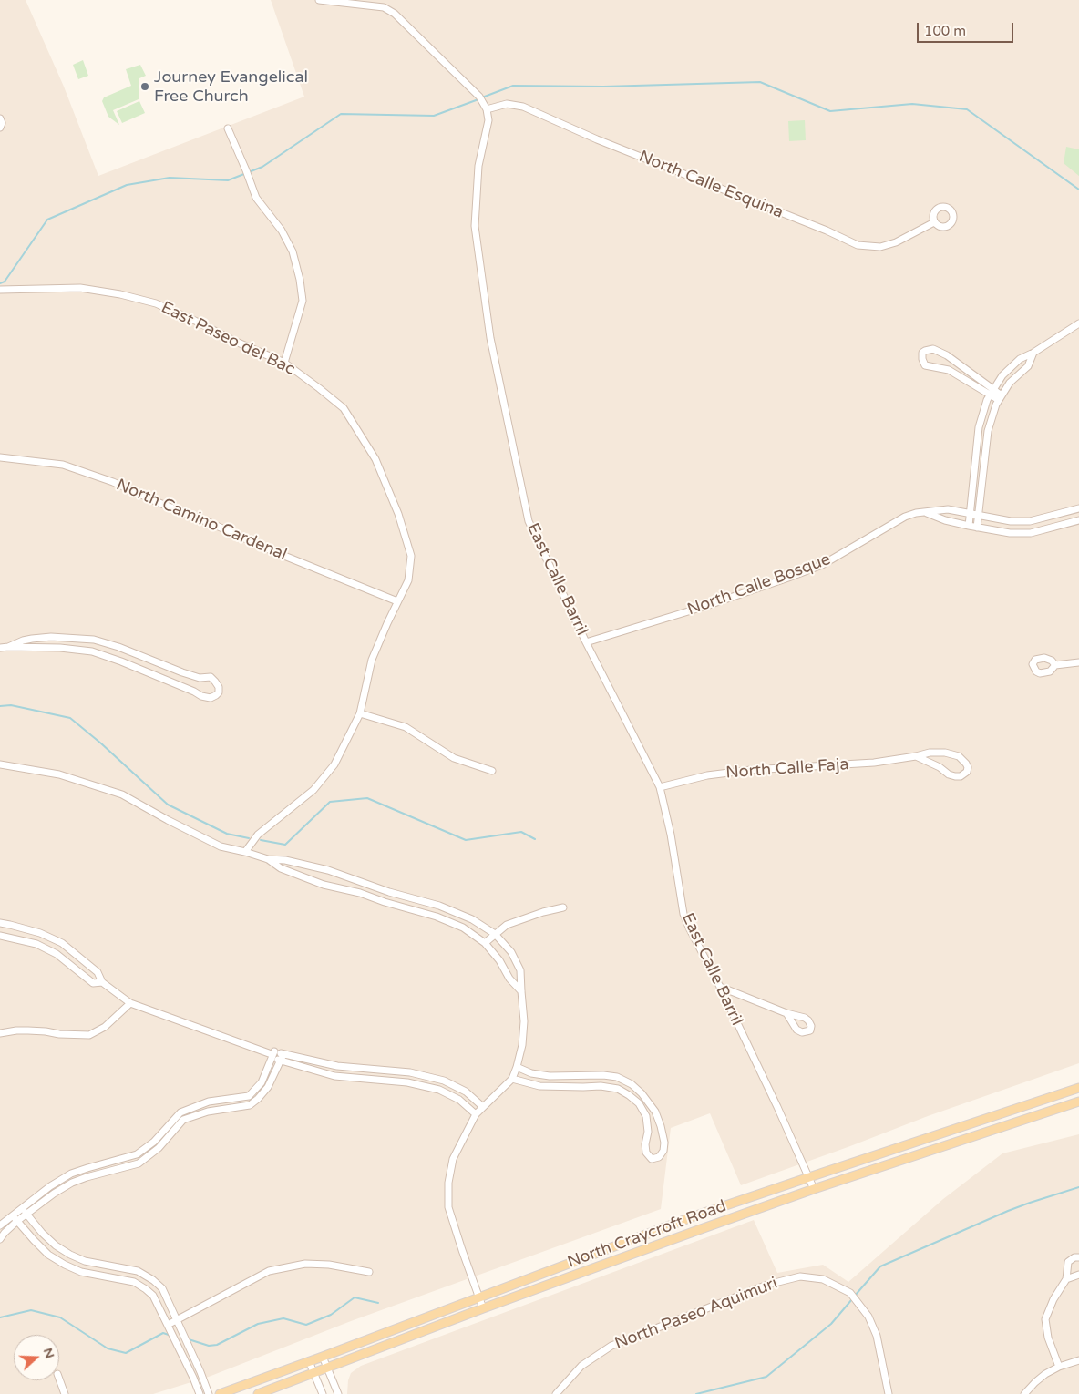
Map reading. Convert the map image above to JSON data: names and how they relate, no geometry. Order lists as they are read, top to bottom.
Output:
{
  "streets": {
    "main road": ["North Craycroft Road"],
    "street": [
      "North Calle Esquina",
      "East Paseo del Bac",
      "North Camino Cardenal",
      "East Calle Barril",
      "North Calle Bosque",
      "North Calle Faja",
      "North Paseo Aquimuri"
    ]
  },
  "crossings": [
    ["North Calle Esquina", "East Calle Barril"],
    ["East Paseo del Bac", "North Camino Cardenal"],
    ["East Calle Barril", "North Calle Bosque"],
    ["East Calle Barril", "North Calle Faja"],
    ["East Calle Barril", "North Craycroft Road"]
  ],
  "places": ["Journey Evangelical Free Church"],
  "scale_bar": "100 m",
  "north": "right"
}
